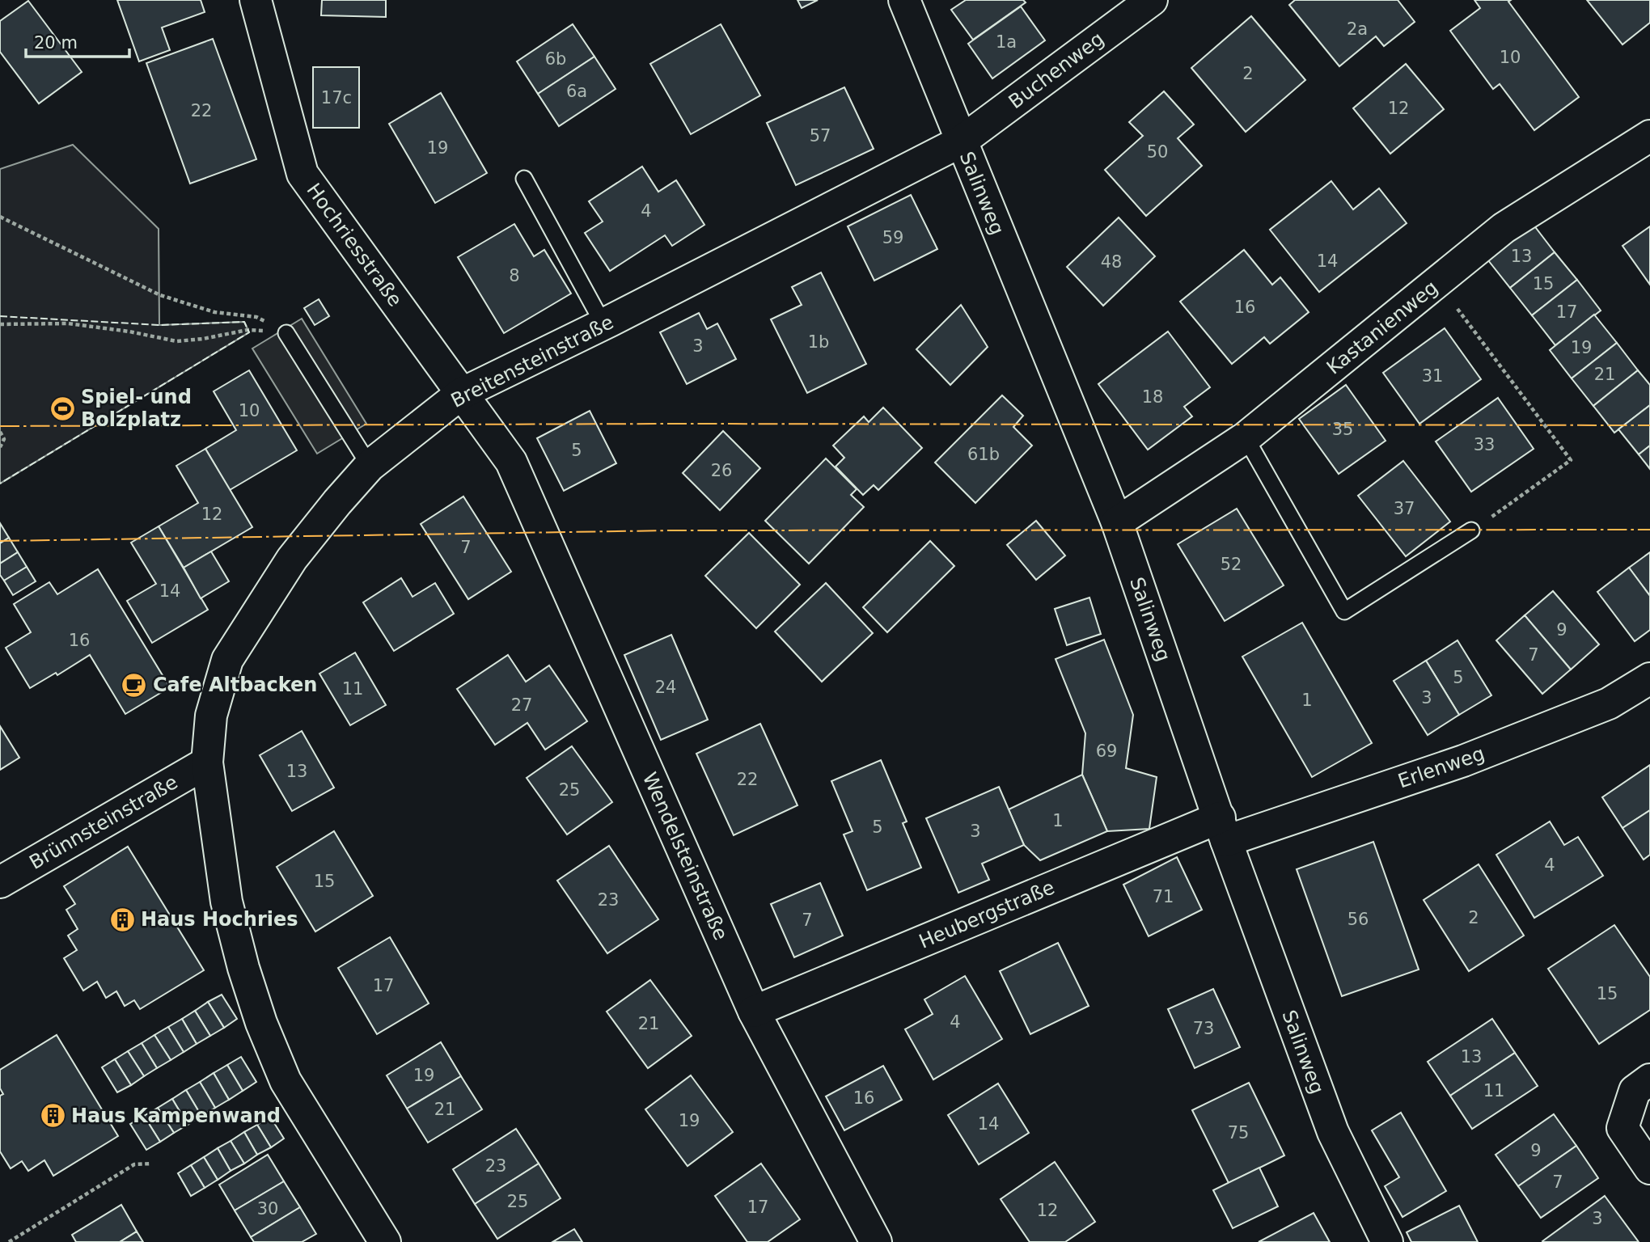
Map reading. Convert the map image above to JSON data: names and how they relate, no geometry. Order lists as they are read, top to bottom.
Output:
{
  "streets": {
    "street": [
      "Buchenweg",
      "Salinweg",
      "Hochriesstraße",
      "Kastanienweg",
      "Breitensteinstraße",
      "Erlenweg",
      "Brünnsteinstraße",
      "Wendelsteinstraße",
      "Heubergstraße"
    ]
  },
  "crossings": [
    ["Buchenweg", "Salinweg"],
    ["Buchenweg", "Breitensteinstraße"],
    ["Salinweg", "Kastanienweg"],
    ["Salinweg", "Breitensteinstraße"],
    ["Salinweg", "Erlenweg"],
    ["Salinweg", "Heubergstraße"],
    ["Hochriesstraße", "Breitensteinstraße"],
    ["Hochriesstraße", "Wendelsteinstraße"],
    ["Breitensteinstraße", "Brünnsteinstraße"],
    ["Erlenweg", "Heubergstraße"],
    ["Wendelsteinstraße", "Heubergstraße"]
  ],
  "places": {
    "sports": ["Spiel- und Bolzplatz"],
    "cafe": ["Cafe Altbacken"],
    "building": ["Haus Hochries", "Haus Kampenwand"]
  },
  "house_numbers": [
    "2a",
    "1a",
    "10",
    "6b",
    "2",
    "6a",
    "17c",
    "12",
    "22",
    "57",
    "19",
    "50",
    "4",
    "59",
    "13",
    "14",
    "48",
    "8",
    "15",
    "16",
    "17",
    "1b",
    "3",
    "19",
    "21",
    "31",
    "18",
    "10",
    "35",
    "33",
    "5",
    "61b",
    "26",
    "37",
    "12",
    "7",
    "52",
    "14",
    "9",
    "16",
    "7",
    "5",
    "24",
    "11",
    "3",
    "1",
    "27",
    "69",
    "13",
    "22",
    "25",
    "1",
    "5",
    "3",
    "4",
    "15",
    "71",
    "23",
    "2",
    "56",
    "7",
    "17",
    "15",
    "4",
    "21",
    "73",
    "13",
    "19",
    "11",
    "16",
    "21",
    "19",
    "14",
    "75",
    "9",
    "23",
    "7",
    "25",
    "17",
    "30",
    "12",
    "3"
  ],
  "scale_bar": "20 m"
}
